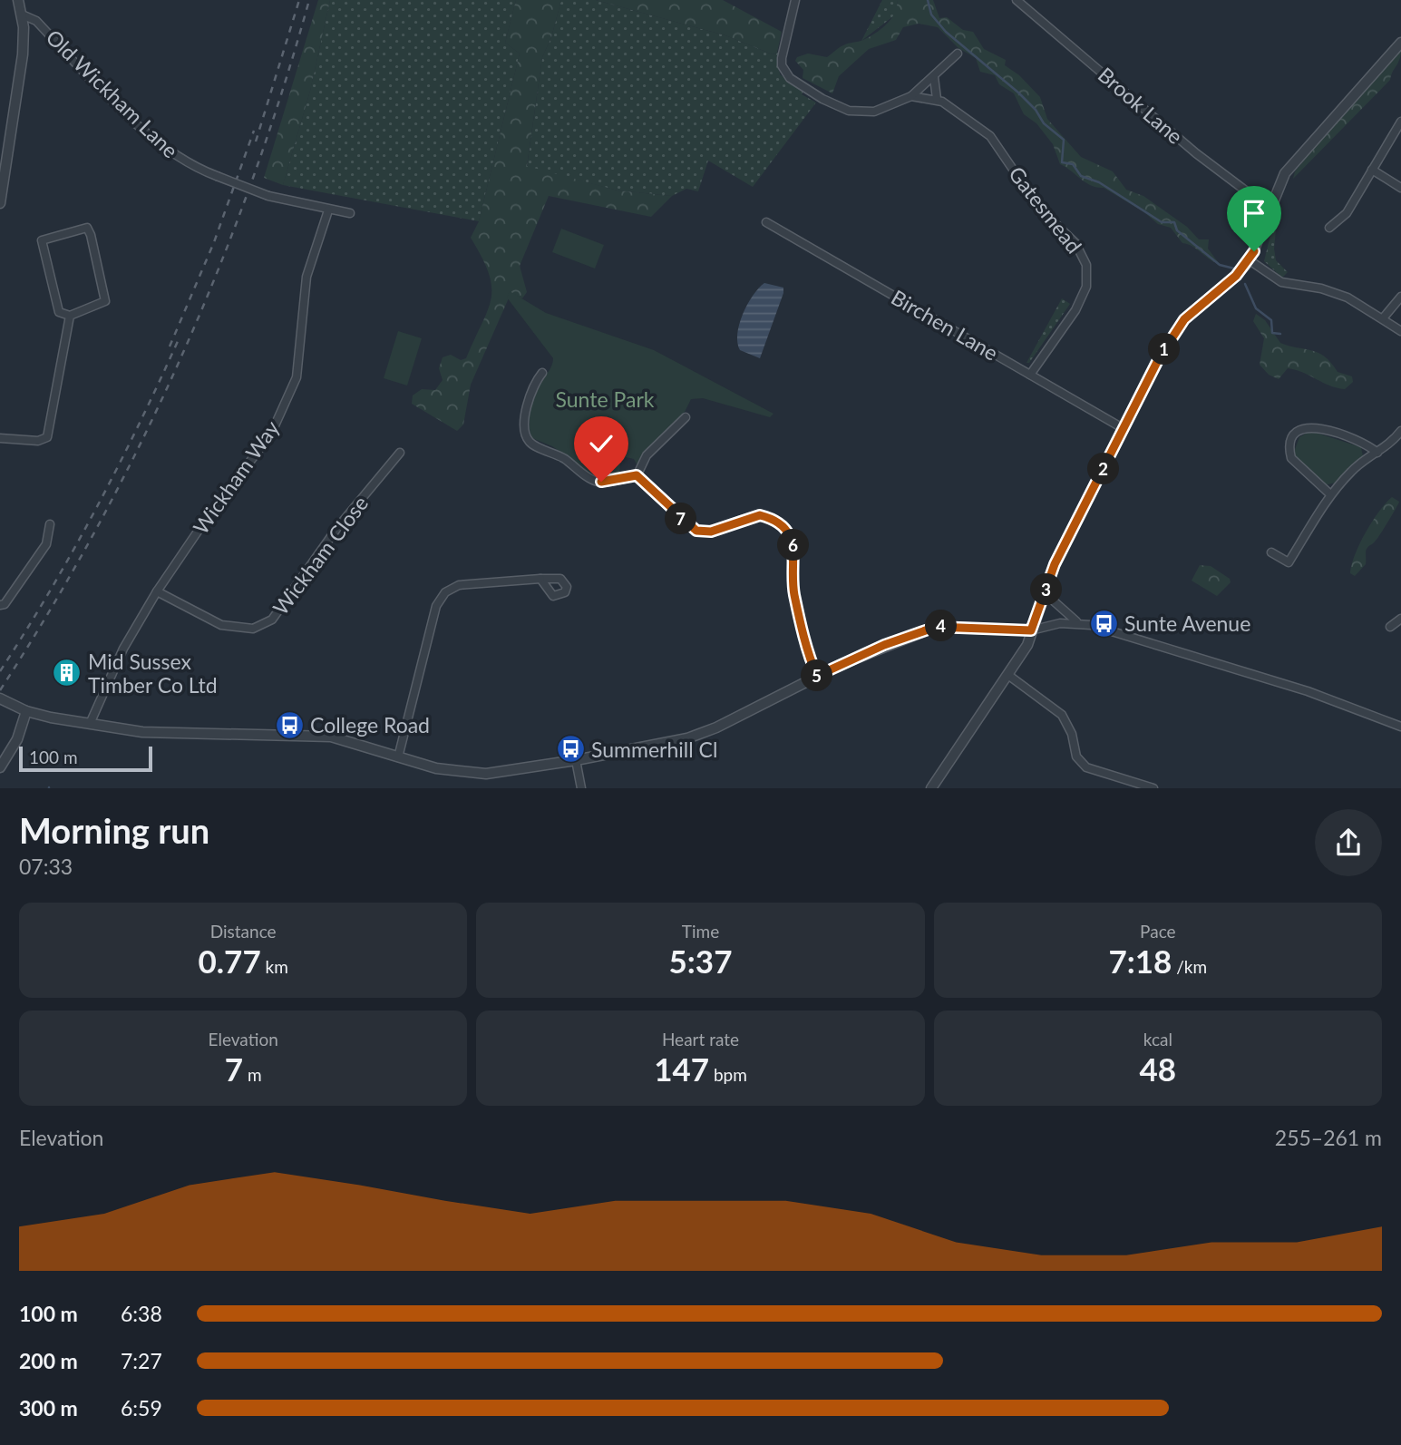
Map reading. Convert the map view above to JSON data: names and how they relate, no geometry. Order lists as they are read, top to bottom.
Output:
{
  "streets": {
    "street": [
      "Old Wickham Lane",
      "Brook Lane",
      "Gatesmead",
      "Birchen Lane",
      "Wickham Way",
      "Wickham Close"
    ]
  },
  "crossings": [
    ["Old Wickham Lane", "Wickham Way"],
    ["Gatesmead", "Birchen Lane"],
    ["Wickham Way", "Wickham Close"]
  ],
  "parks": ["Sunte Park"],
  "places": {
    "bus stop": ["Sunte Avenue", "College Road", "Summerhill Cl"],
    "building": ["Mid Sussex Timber Co Ltd"]
  },
  "scale_bar": "100 m",
  "page": {
    "pins": [
      "1",
      "2",
      "7",
      "6",
      "3",
      "4",
      "5"
    ],
    "scale": "100 m",
    "heading": ["Morning run", "07:33"],
    "stats": [
      ["Distance", "0.77 km"],
      ["Time", "5:37"],
      ["Pace", "7:18 /km"],
      ["Elevation", "7 m"],
      ["Heart rate", "147 bpm"],
      ["kcal", "48"]
    ],
    "chart": ["Elevation", "255–261 m"],
    "list": [
      {
        "name": "100 m",
        "note": "6:38"
      },
      {
        "name": "200 m",
        "note": "7:27"
      },
      {
        "name": "300 m",
        "note": "6:59"
      }
    ]
  }
}
